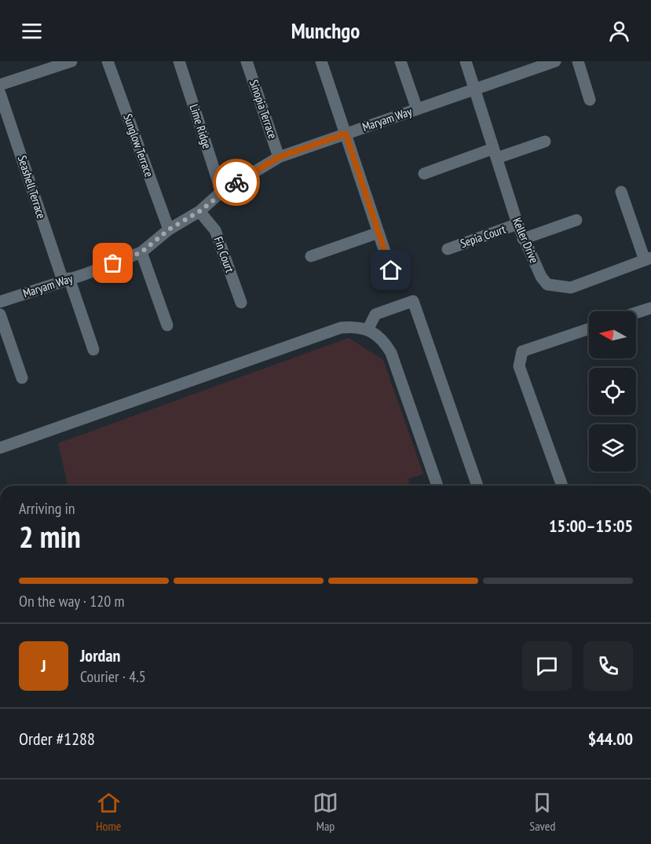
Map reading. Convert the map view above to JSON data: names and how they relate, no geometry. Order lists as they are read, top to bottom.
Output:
{
  "streets": {
    "street": [
      "Sinopia Terrace",
      "Maryam Way",
      "Lime Ridge",
      "Sunglow Terrace",
      "Seashell Terrace",
      "Sepia Court",
      "Keller Drive",
      "Fin Court"
    ]
  },
  "crossings": [
    ["Sinopia Terrace", "Maryam Way"],
    ["Maryam Way", "Lime Ridge"],
    ["Maryam Way", "Sunglow Terrace"],
    ["Maryam Way", "Seashell Terrace"],
    ["Maryam Way", "Keller Drive"],
    ["Maryam Way", "Fin Court"],
    ["Sepia Court", "Keller Drive"]
  ],
  "north": "left",
  "page": {
    "header": "Munchgo",
    "heading": ["2 min", "Arriving in", "15:00–15:05"],
    "panel": [
      "Jordan",
      "Courier · 4.5",
      "Order #1288",
      "$44.00"
    ],
    "bar": "On the way · 120 m",
    "round": "J",
    "tabs": ["Home", "Map", "Saved"]
  }
}
